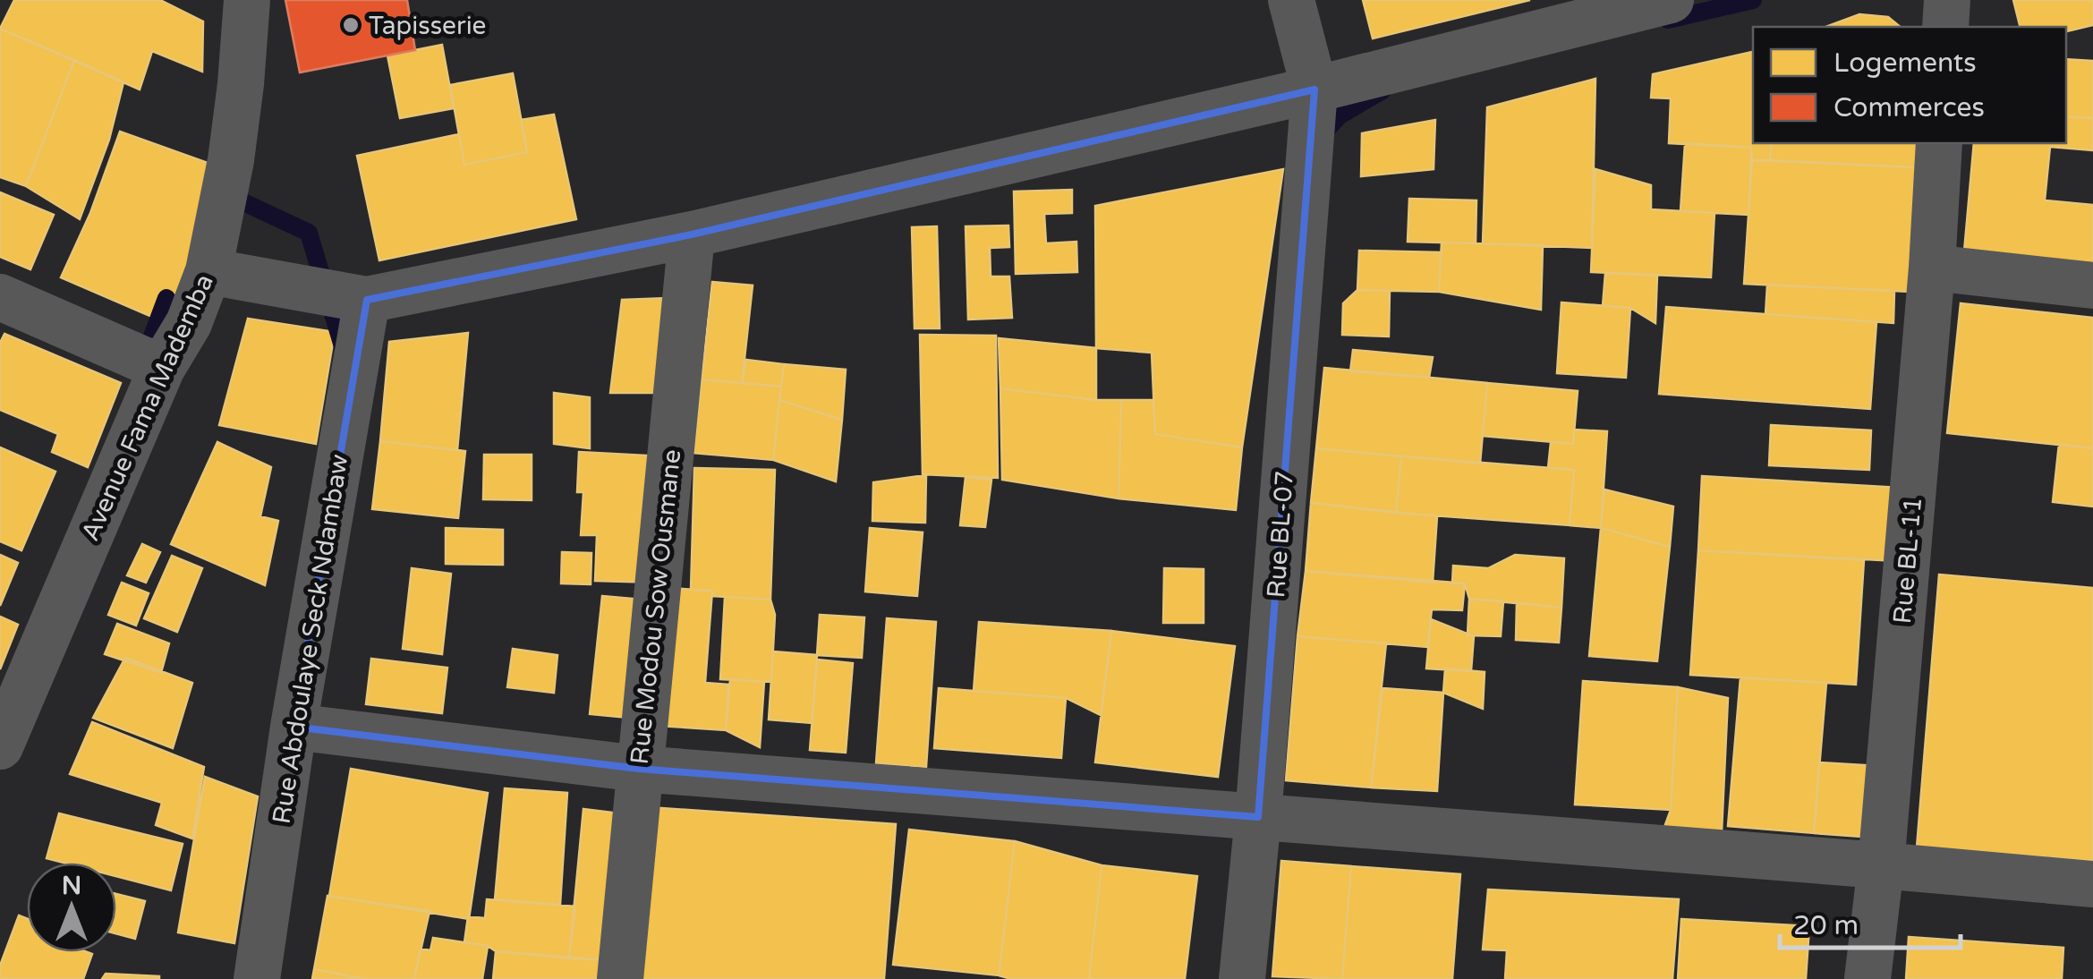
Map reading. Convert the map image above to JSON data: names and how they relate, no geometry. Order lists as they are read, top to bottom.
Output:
{
  "streets": {
    "street": [
      "Avenue Fama Mademba",
      "Rue BL-07",
      "Rue BL-11",
      "Rue Modou Sow Ousmane",
      "Rue Abdoulaye Seck Ndambaw"
    ]
  },
  "places": ["Tapisserie"],
  "legend": ["Logements", "Commerces"],
  "scale_bar": "20 m",
  "north": "top"
}
